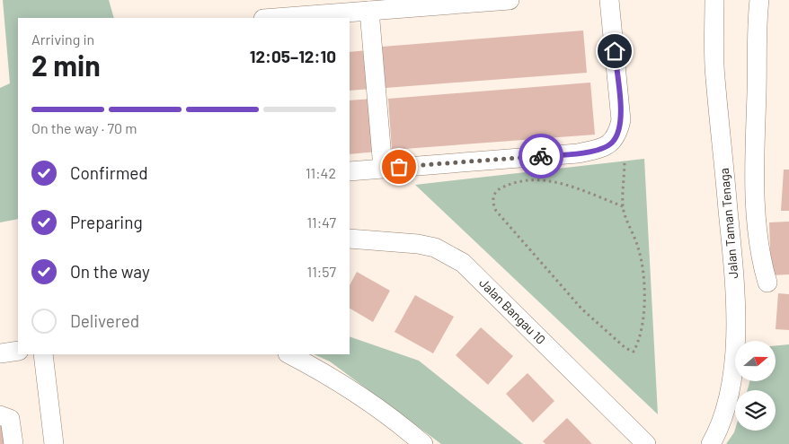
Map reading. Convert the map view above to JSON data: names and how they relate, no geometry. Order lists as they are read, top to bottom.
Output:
{
  "streets": {
    "street": ["Jalan Taman Tenaga", "Jalan Bangau 10"]
  },
  "north": "right",
  "page": {
    "heading": ["2 min", "Arriving in", "12:05–12:10"],
    "bar": "On the way · 70 m",
    "list": [
      ["Confirmed", "11:42"],
      ["Preparing", "11:47"],
      ["On the way", "11:57"],
      "Delivered"
    ]
  }
}
